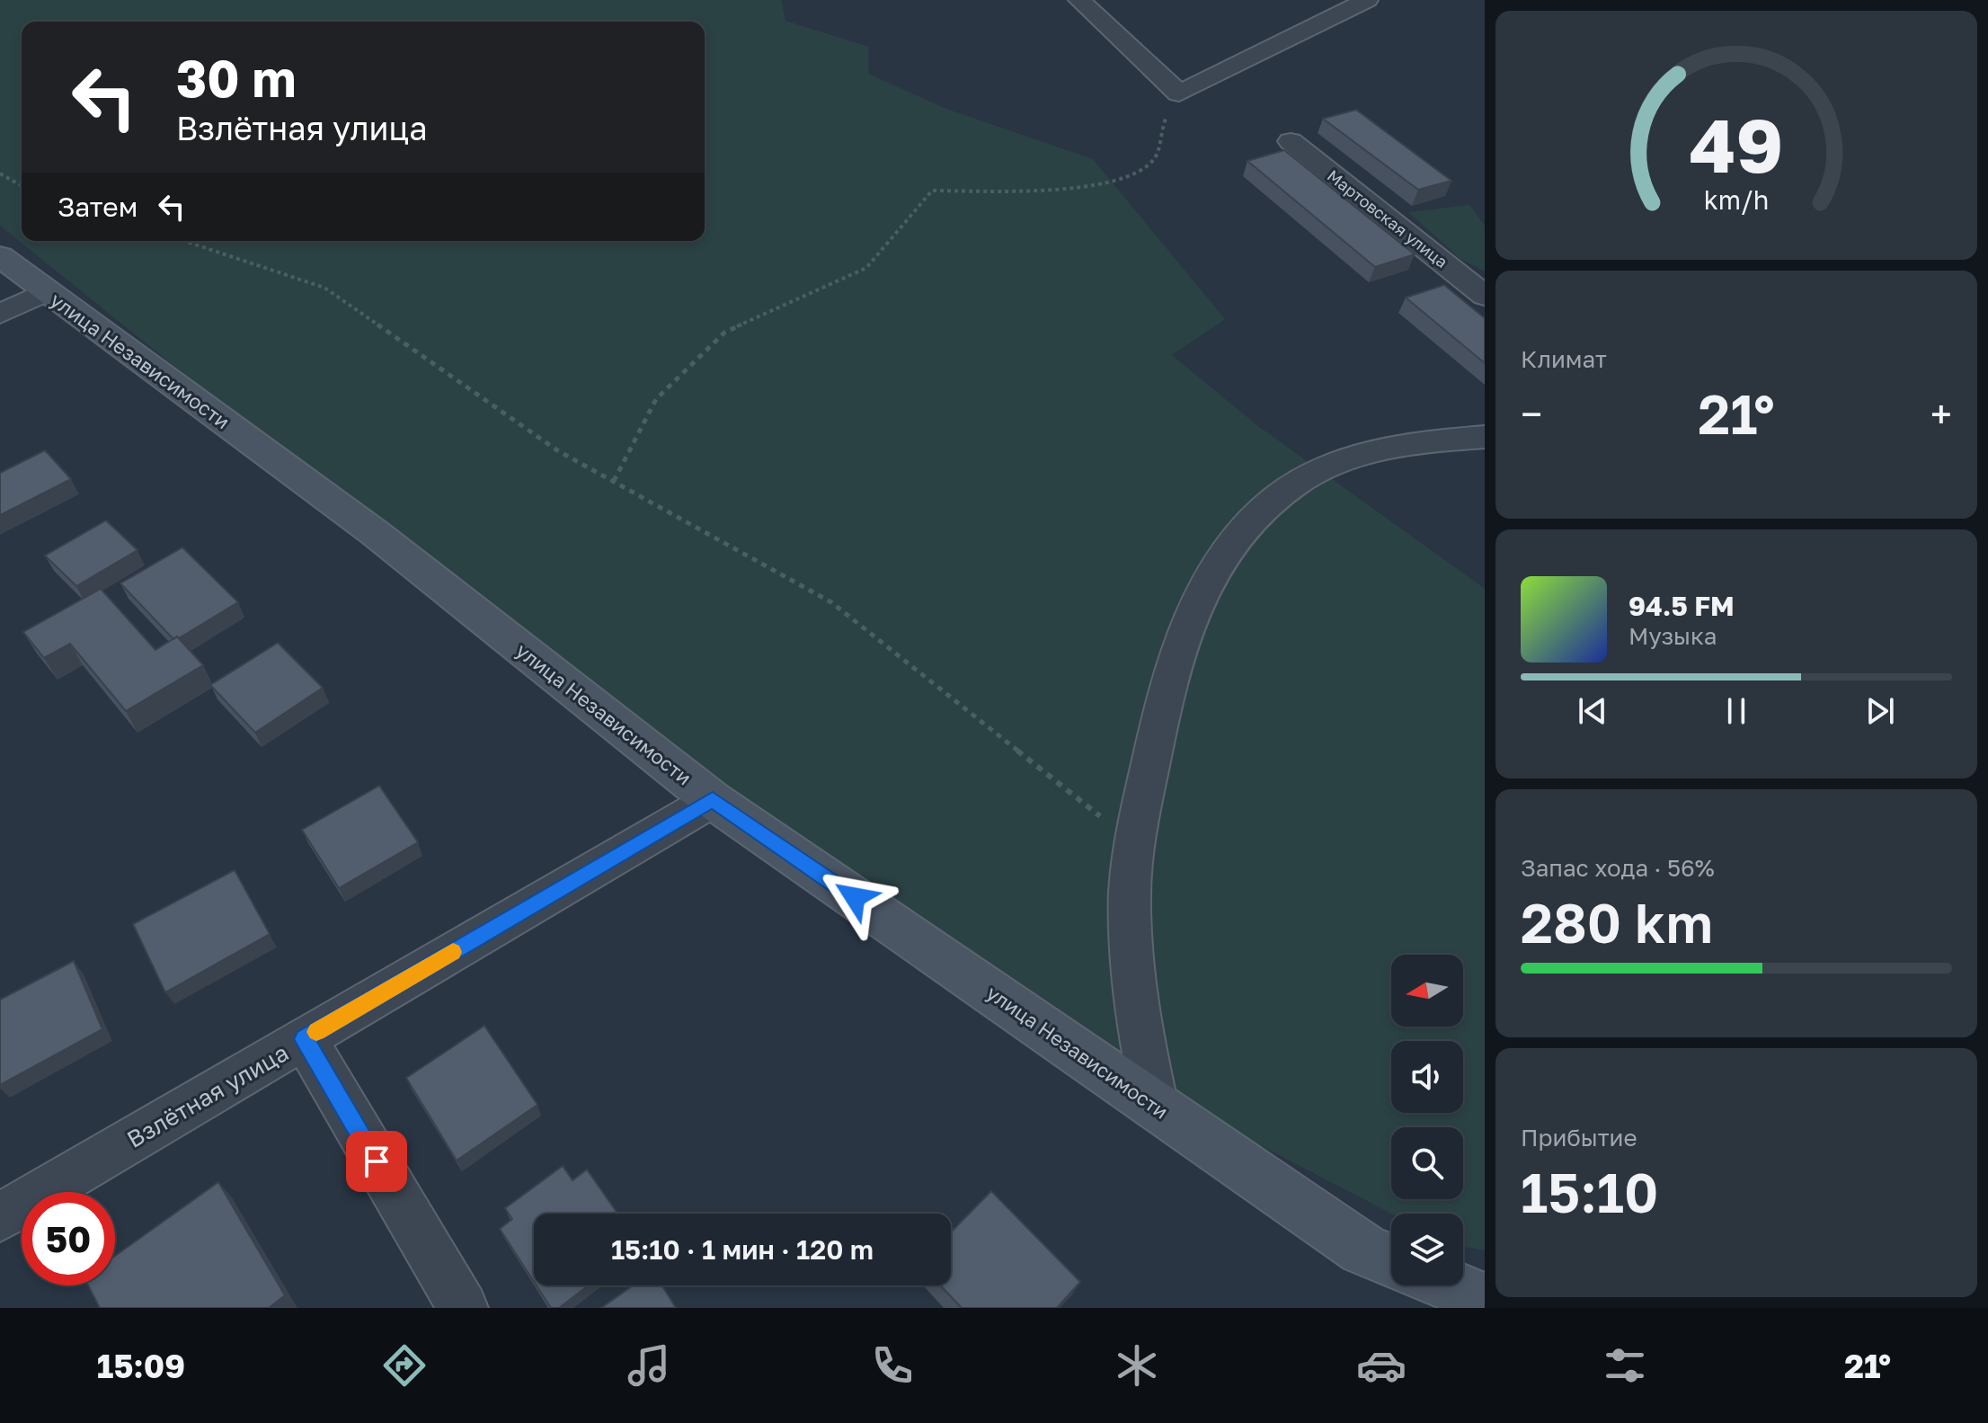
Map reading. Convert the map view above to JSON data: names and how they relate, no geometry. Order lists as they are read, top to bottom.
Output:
{
  "streets": {
    "main road": ["улица Независимости"],
    "street": ["Мартовская улица", "Взлётная улица"]
  },
  "crossings": [
    ["улица Независимости", "Взлётная улица"]
  ],
  "north": "left",
  "page": {
    "turn": ["30 m", "Взлётная улица"],
    "then": "Затем",
    "tile": [
      "Климат",
      ["Запас хода · 56%", "280 km"],
      ["Прибытие", "15:10"]
    ],
    "heat": ["−", "21°", "+"],
    "song": ["94.5 FM", "Музыка"],
    "limit": "50",
    "trip": "15:10 · 1 мин · 120 m",
    "tabs": ["15:09", "21°"],
    "gauge": ["49", "km/h"]
  }
}
